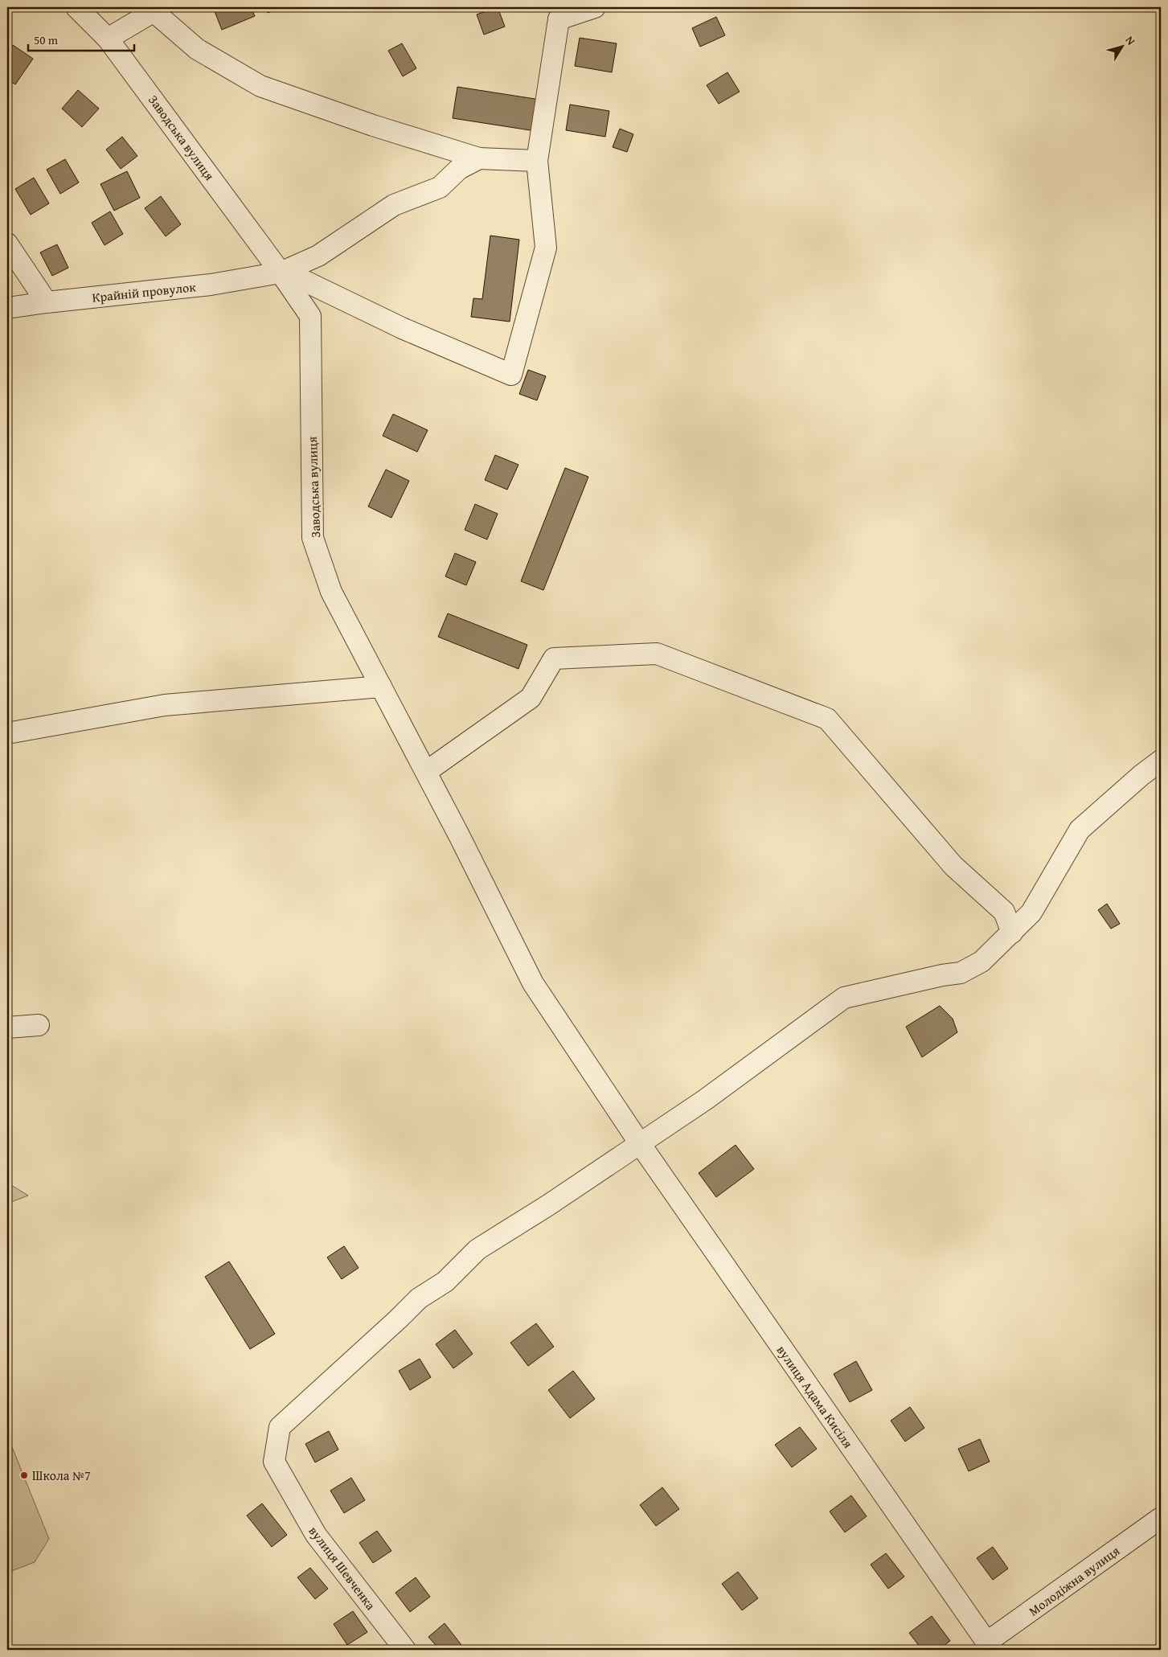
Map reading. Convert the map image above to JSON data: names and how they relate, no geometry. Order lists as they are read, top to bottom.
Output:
{
  "streets": {
    "street": [
      "Заводська вулиця",
      "Крайній провулок",
      "вулиця Адама Кисіля",
      "вулиця Шевченка",
      "Молодіжна вулиця"
    ]
  },
  "crossings": [
    ["Заводська вулиця", "Крайній провулок"],
    ["Заводська вулиця", "вулиця Адама Кисіля"],
    ["вулиця Адама Кисіля", "вулиця Шевченка"],
    ["вулиця Адама Кисіля", "Молодіжна вулиця"]
  ],
  "places": ["Школа №7"],
  "scale_bar": "50 m",
  "north": "top right"
}
